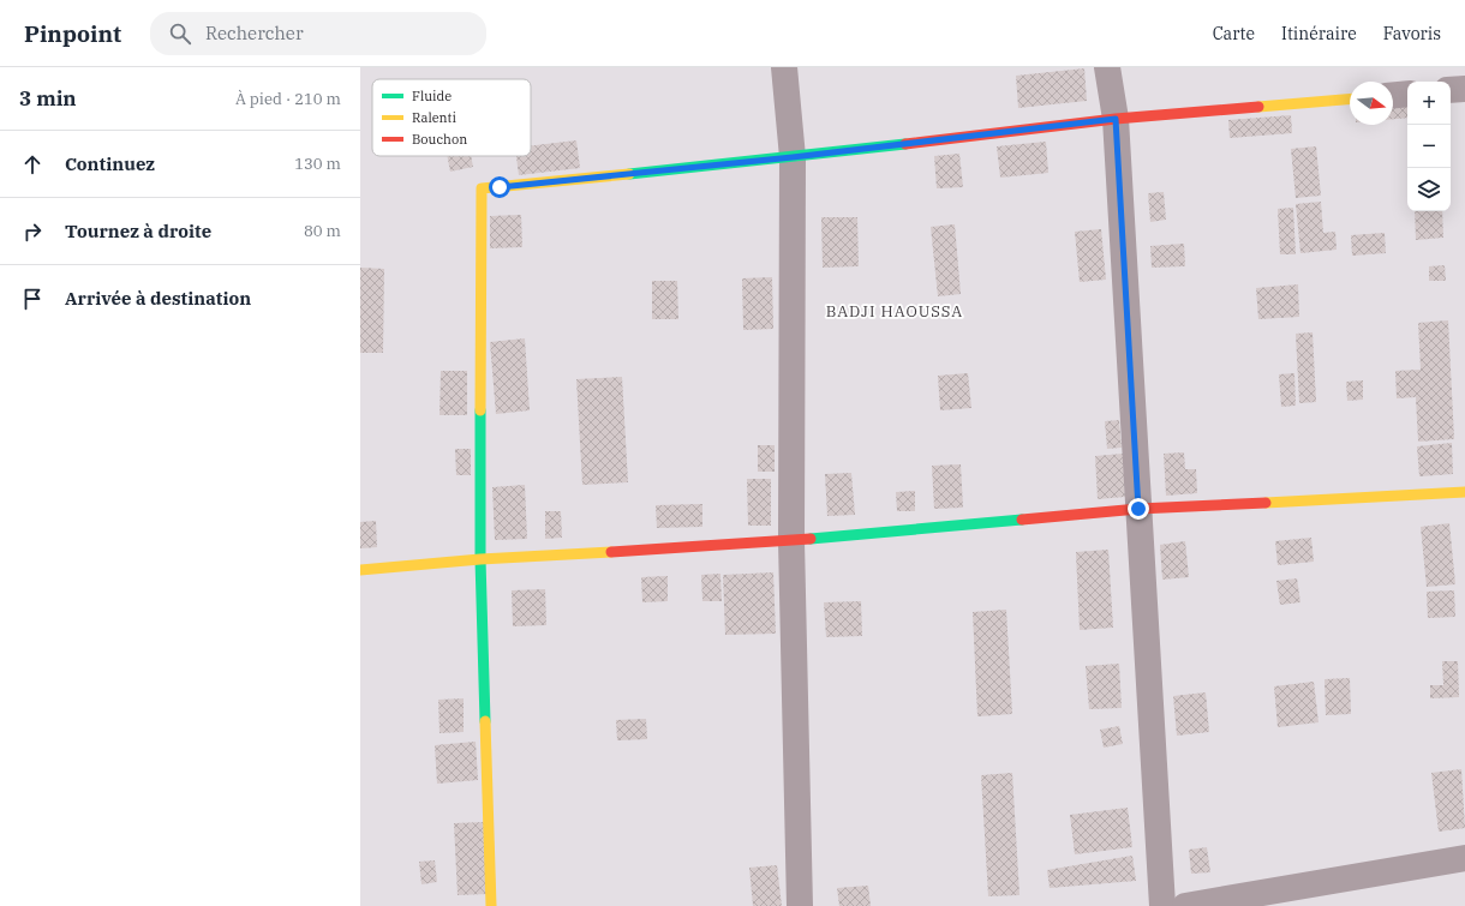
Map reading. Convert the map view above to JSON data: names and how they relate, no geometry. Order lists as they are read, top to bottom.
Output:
{
  "districts": ["BADJI HAOUSSA"],
  "legend": ["Fluide", "Ralenti", "Bouchon"],
  "north": "right",
  "page": {
    "header": "Pinpoint",
    "search": "Rechercher",
    "nav": ["Carte", "Itinéraire", "Favoris"],
    "heading": ["3 min", "À pied · 210 m"],
    "map_buttons": ["+", "−"],
    "list": [
      ["Continuez", "130 m"],
      ["Tournez à droite", "80 m"],
      "Arrivée à destination"
    ]
  }
}
